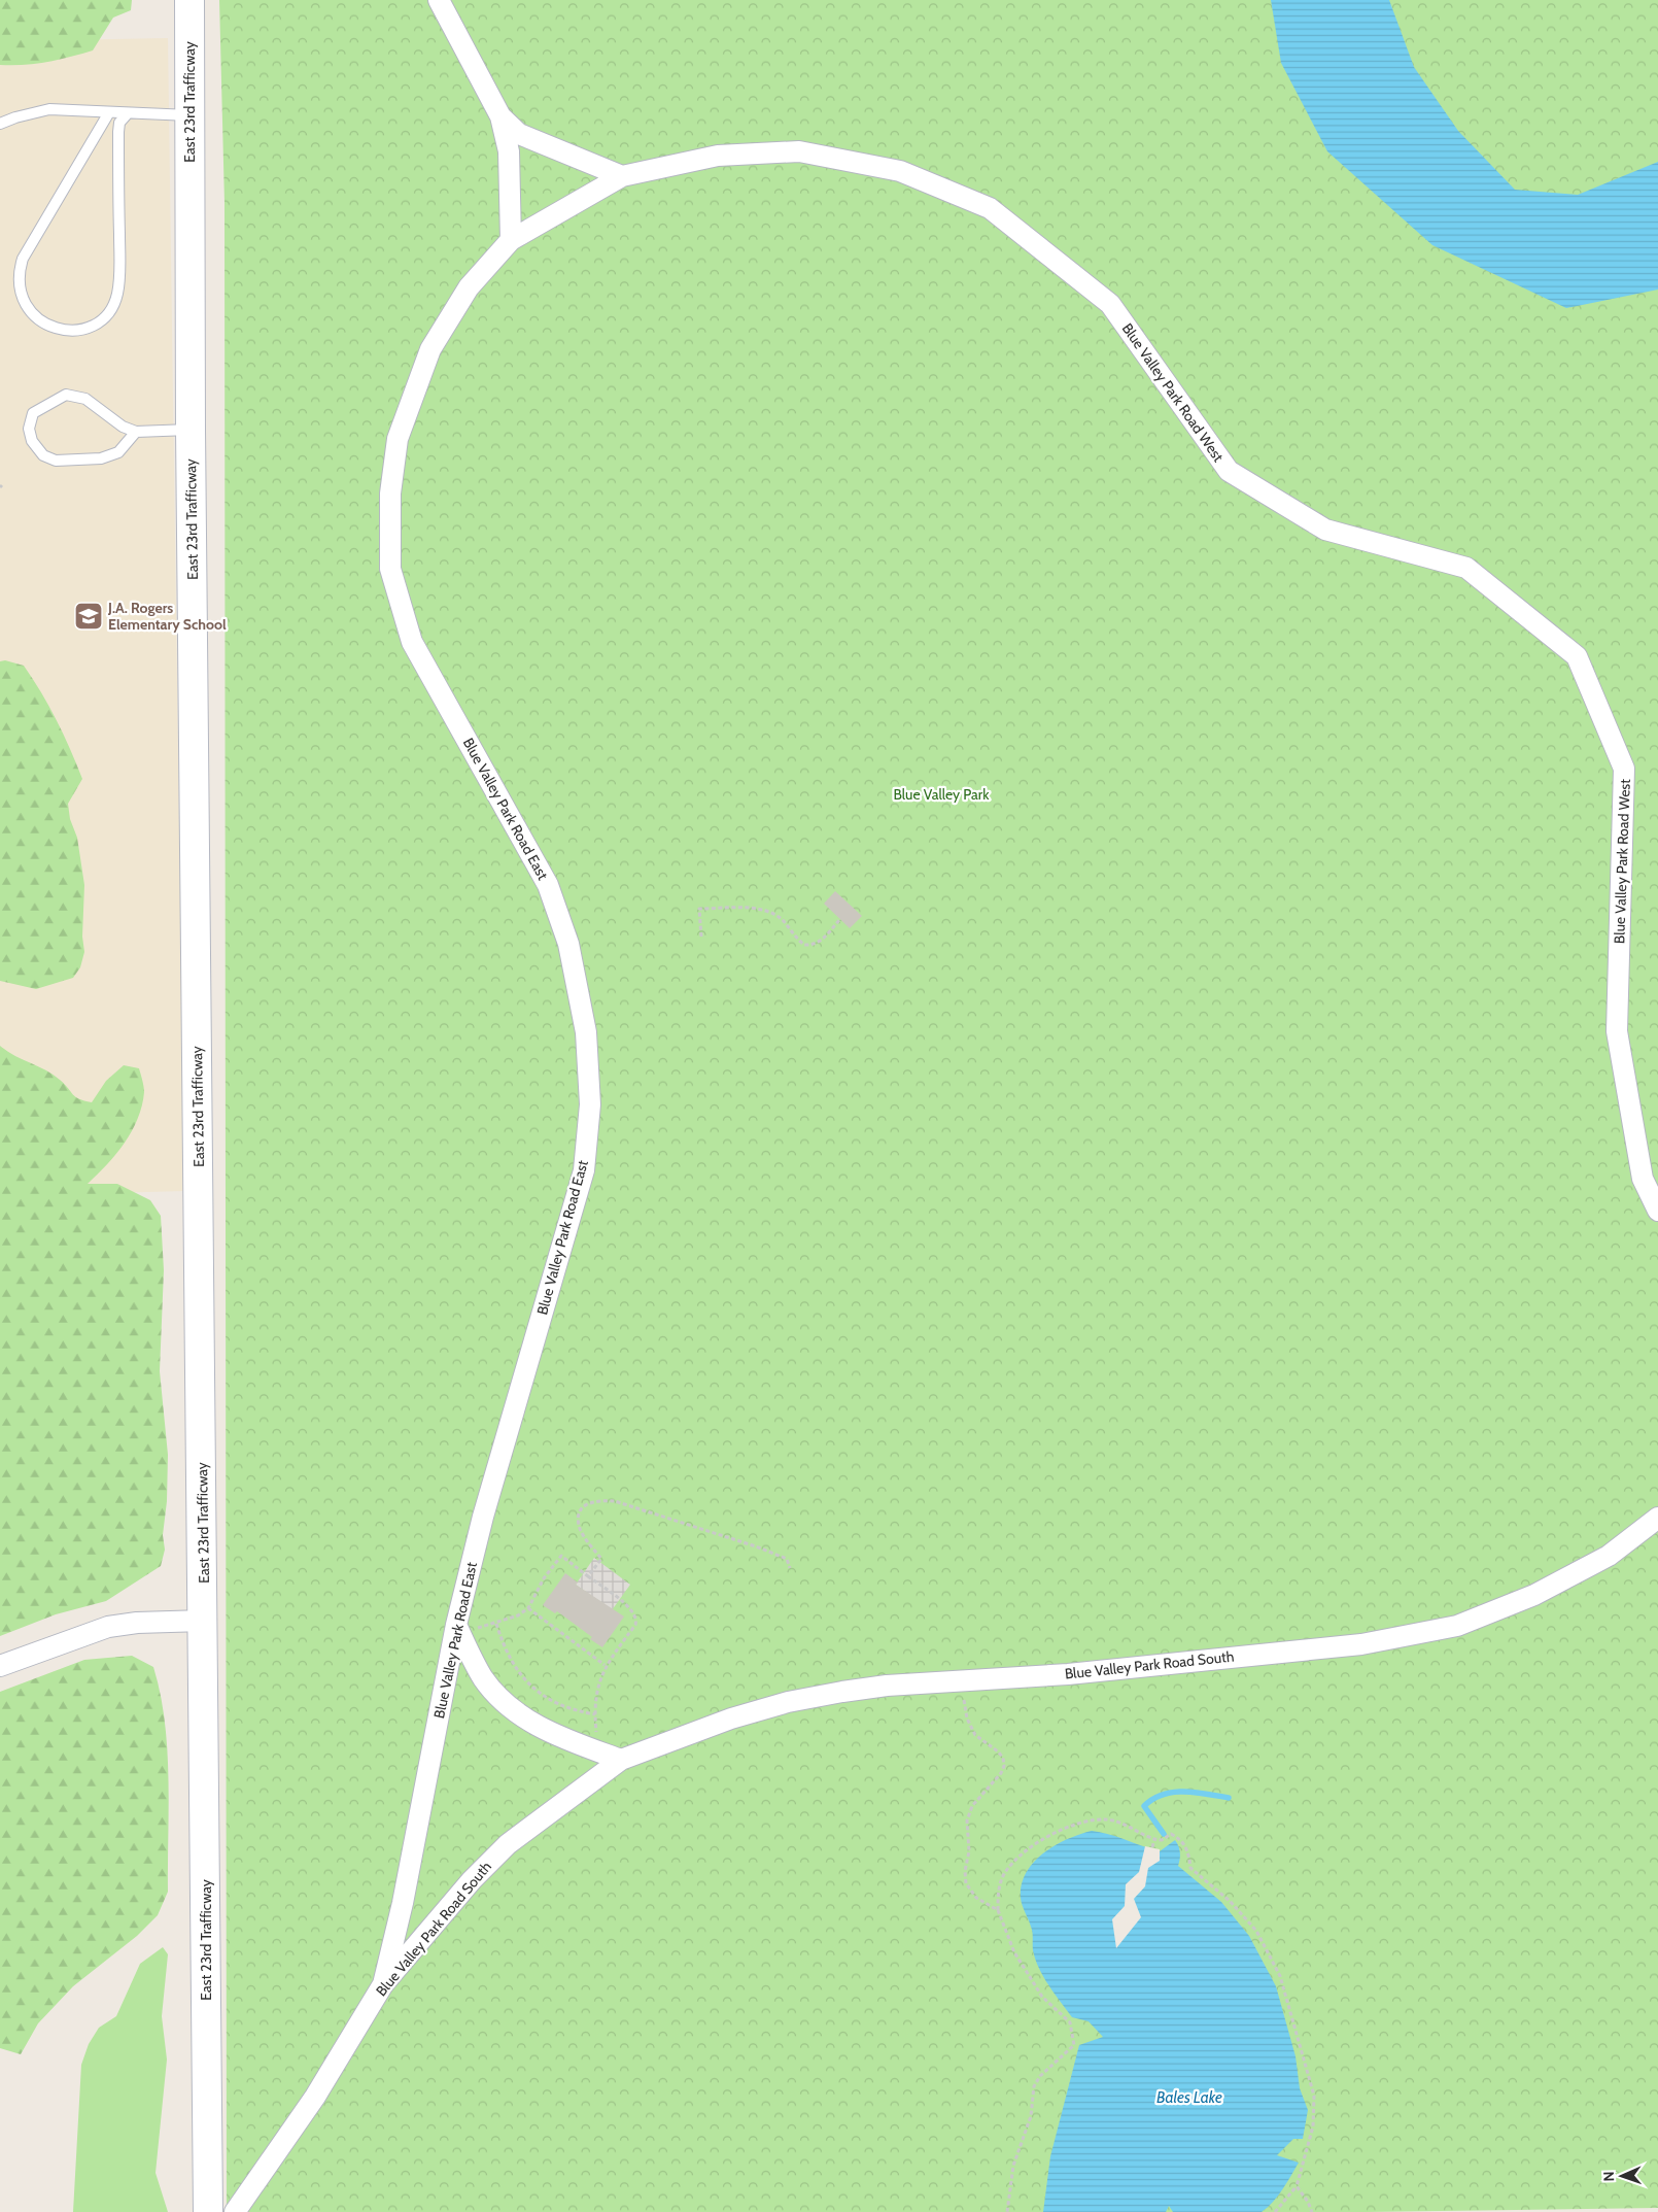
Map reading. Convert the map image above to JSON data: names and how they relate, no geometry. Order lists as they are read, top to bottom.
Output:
{
  "streets": {
    "main road": ["East 23rd Trafficway"],
    "street": ["Blue Valley Park Road West", "Blue Valley Park Road East", "Blue Valley Park Road South"]
  },
  "crossings": [
    ["Blue Valley Park Road West", "Blue Valley Park Road East"],
    ["Blue Valley Park Road East", "Blue Valley Park Road South"]
  ],
  "water": ["Bales Lake"],
  "parks": ["Blue Valley Park"],
  "places": {
    "school or university": ["J.A. Rogers Elementary School"]
  },
  "north": "left"
}
